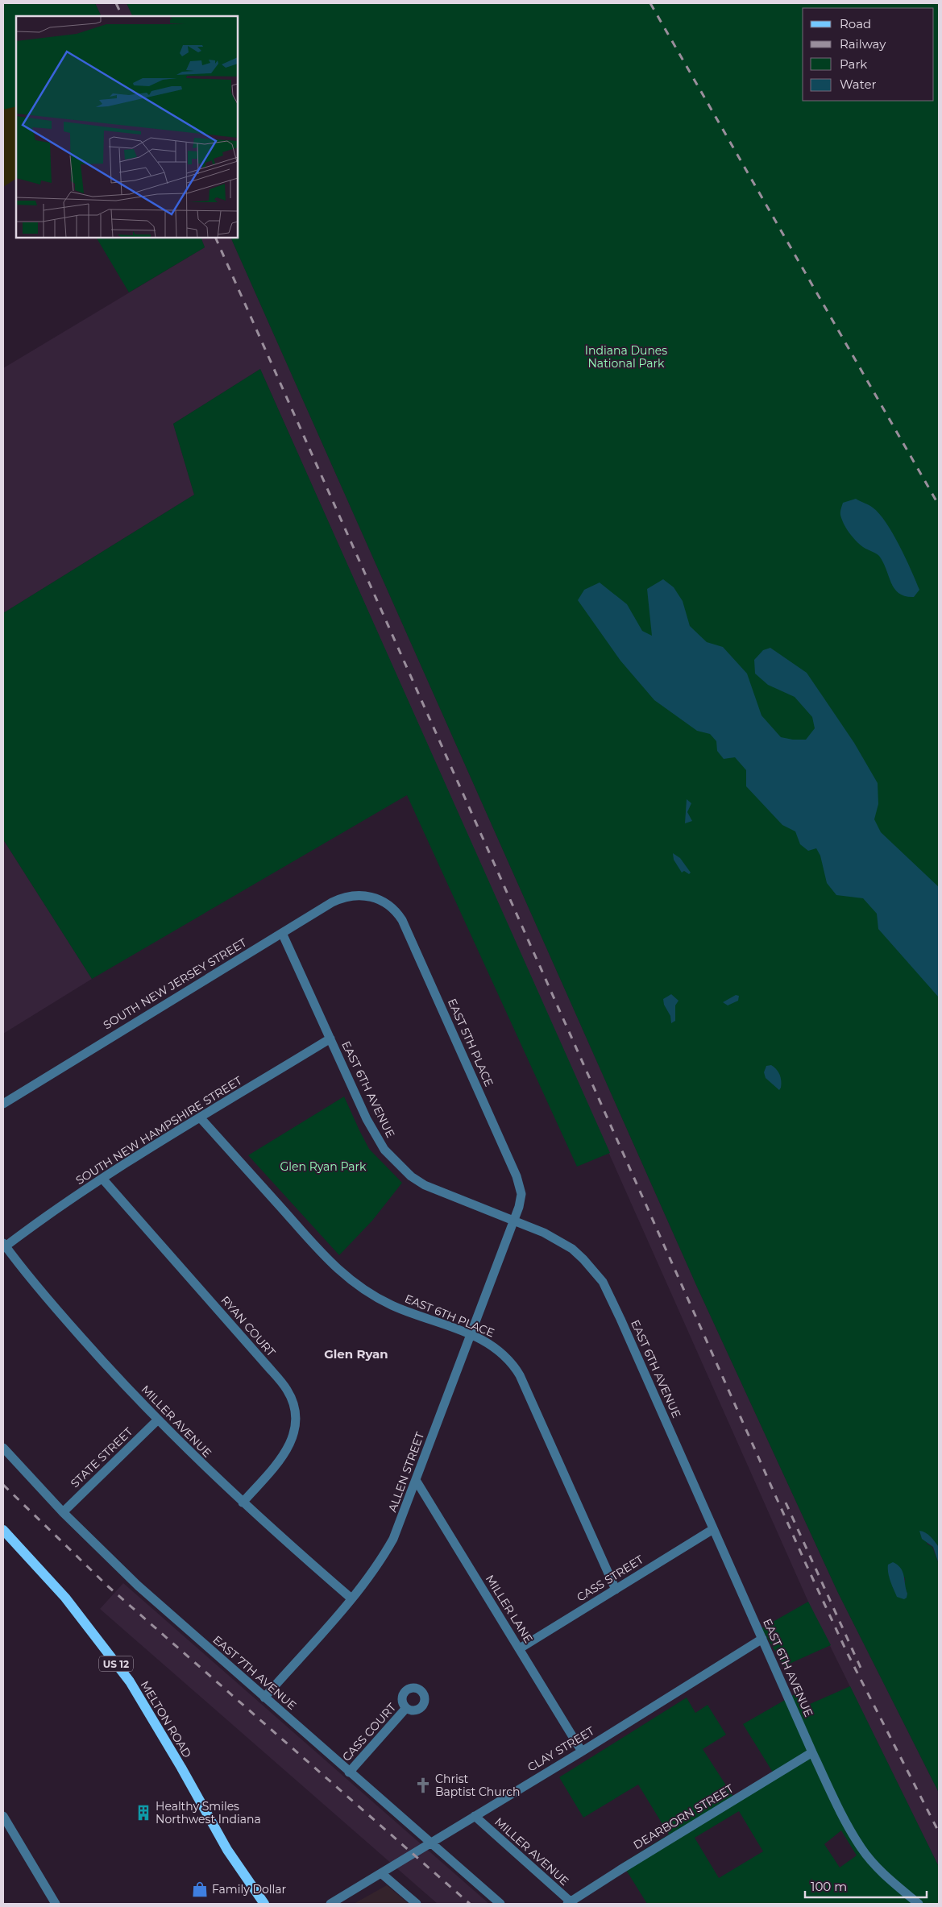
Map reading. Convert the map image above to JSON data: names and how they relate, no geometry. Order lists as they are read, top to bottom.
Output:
{
  "streets": {
    "main road": ["US 12", "MELTON ROAD"],
    "street": [
      "SOUTH NEW JERSEY STREET",
      "EAST 5TH PLACE",
      "EAST 6TH AVENUE",
      "SOUTH NEW HAMPSHIRE STREET",
      "EAST 6TH PLACE",
      "RYAN COURT",
      "MILLER AVENUE",
      "STATE STREET",
      "ALLEN STREET",
      "CASS STREET",
      "MILLER LANE",
      "EAST 7TH AVENUE",
      "CASS COURT",
      "CLAY STREET",
      "DEARBORN STREET"
    ]
  },
  "crossings": [
    ["SOUTH NEW JERSEY STREET", "EAST 5TH PLACE"],
    ["SOUTH NEW JERSEY STREET", "EAST 6TH AVENUE"],
    ["EAST 5TH PLACE", "EAST 6TH AVENUE"],
    ["EAST 5TH PLACE", "ALLEN STREET"],
    ["EAST 6TH AVENUE", "SOUTH NEW HAMPSHIRE STREET"],
    ["EAST 6TH AVENUE", "ALLEN STREET"],
    ["EAST 6TH AVENUE", "CASS STREET"],
    ["EAST 6TH AVENUE", "CLAY STREET"],
    ["EAST 6TH AVENUE", "DEARBORN STREET"],
    ["SOUTH NEW HAMPSHIRE STREET", "EAST 6TH PLACE"],
    ["SOUTH NEW HAMPSHIRE STREET", "RYAN COURT"],
    ["SOUTH NEW HAMPSHIRE STREET", "MILLER AVENUE"],
    ["EAST 6TH PLACE", "ALLEN STREET"],
    ["EAST 6TH PLACE", "CASS STREET"],
    ["RYAN COURT", "MILLER AVENUE"],
    ["MILLER AVENUE", "STATE STREET"],
    ["MILLER AVENUE", "ALLEN STREET"],
    ["MILLER AVENUE", "CLAY STREET"],
    ["MILLER AVENUE", "DEARBORN STREET"],
    ["STATE STREET", "EAST 7TH AVENUE"],
    ["ALLEN STREET", "MILLER LANE"],
    ["ALLEN STREET", "EAST 7TH AVENUE"],
    ["CASS STREET", "MILLER LANE"],
    ["MILLER LANE", "CLAY STREET"],
    ["EAST 7TH AVENUE", "CASS COURT"],
    ["EAST 7TH AVENUE", "CLAY STREET"]
  ],
  "districts": ["Glen Ryan"],
  "parks": ["Indiana Dunes National Park", "Glen Ryan Park"],
  "places": {
    "church": ["Christ Baptist Church"],
    "building": ["Healthy Smiles Northwest Indiana"],
    "shop": ["Family Dollar"]
  },
  "legend": [
    "Road",
    "Railway",
    "Park",
    "Water"
  ],
  "scale_bar": "100 m"
}
